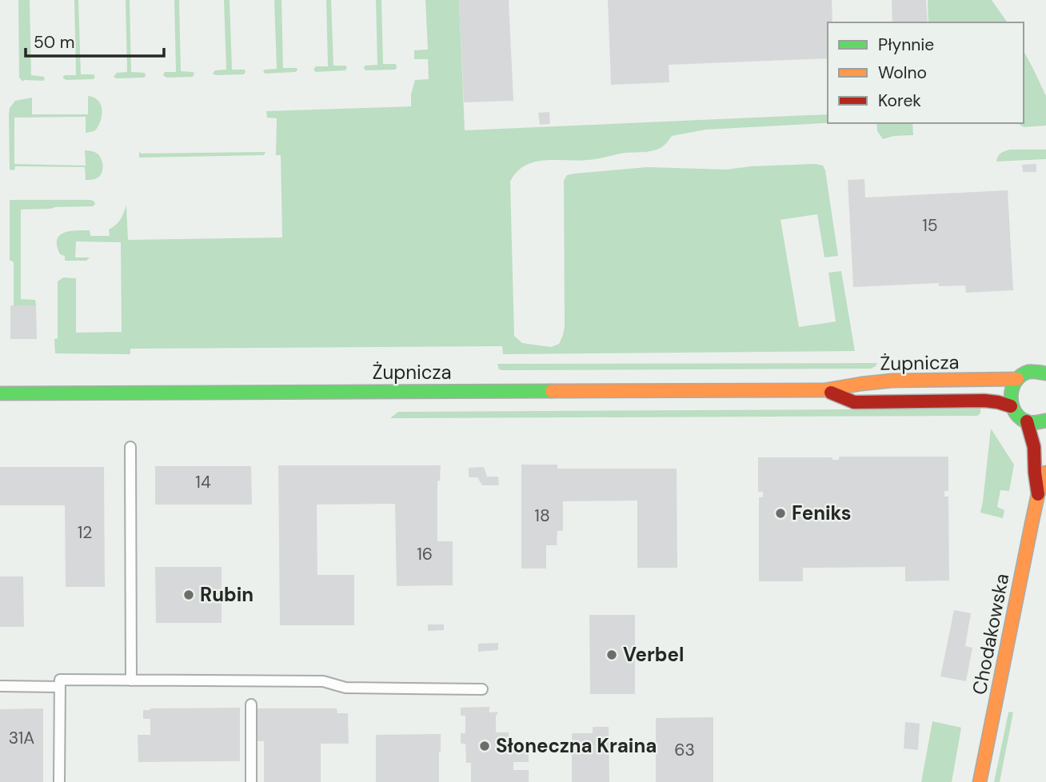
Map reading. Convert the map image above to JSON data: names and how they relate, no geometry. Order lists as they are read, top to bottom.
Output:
{
  "streets": {
    "street": ["Żupnicza", "Chodakowska"]
  },
  "places": [
    "Feniks",
    "Rubin",
    "Verbel",
    "Słoneczna Kraina"
  ],
  "house_numbers": [
    "15",
    "14",
    "18",
    "12",
    "16",
    "31A",
    "63"
  ],
  "legend": ["Płynnie", "Wolno", "Korek"],
  "scale_bar": "50 m"
}
